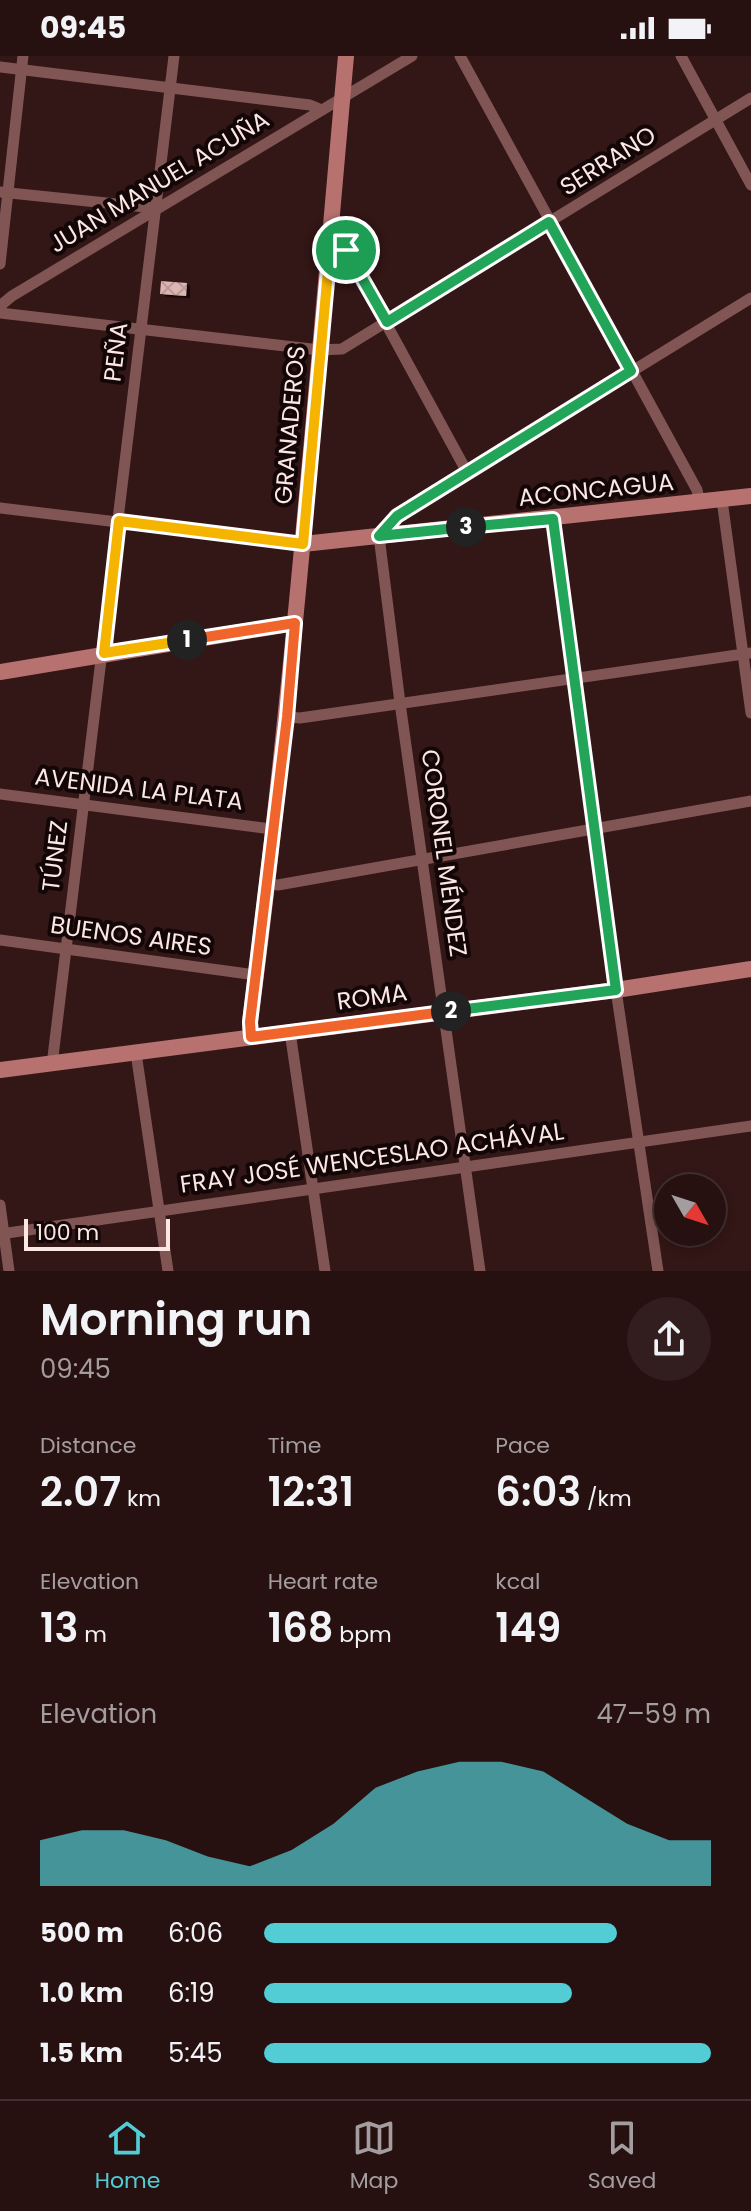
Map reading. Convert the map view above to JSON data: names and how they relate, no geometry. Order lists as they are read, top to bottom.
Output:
{
  "streets": {
    "street": [
      "SERRANO",
      "JUAN MANUEL ACUÑA",
      "PEÑA",
      "GRANADEROS",
      "ACONCAGUA",
      "AVENIDA LA PLATA",
      "CORONEL MÉNDEZ",
      "TÚNEZ",
      "BUENOS AIRES",
      "ROMA",
      "FRAY JOSÉ WENCESLAO ACHÁVAL"
    ]
  },
  "crossings": [
    ["SERRANO", "GRANADEROS"],
    ["JUAN MANUEL ACUÑA", "PEÑA"],
    ["JUAN MANUEL ACUÑA", "GRANADEROS"],
    ["PEÑA", "TÚNEZ"],
    ["GRANADEROS", "ACONCAGUA"],
    ["GRANADEROS", "AVENIDA LA PLATA"],
    ["GRANADEROS", "BUENOS AIRES"],
    ["GRANADEROS", "ROMA"],
    ["ACONCAGUA", "CORONEL MÉNDEZ"],
    ["AVENIDA LA PLATA", "TÚNEZ"],
    ["CORONEL MÉNDEZ", "ROMA"],
    ["CORONEL MÉNDEZ", "FRAY JOSÉ WENCESLAO ACHÁVAL"],
    ["TÚNEZ", "BUENOS AIRES"],
    ["TÚNEZ", "ROMA"]
  ],
  "scale_bar": "100 m",
  "north": "bottom right",
  "page": {
    "status": "09:45",
    "pins": ["3", "1", "2"],
    "scale": "100 m",
    "heading": ["Morning run", "09:45"],
    "stats": [
      ["Distance", "2.07 km"],
      ["Time", "12:31"],
      ["Pace", "6:03 /km"],
      ["Elevation", "13 m"],
      ["Heart rate", "168 bpm"],
      ["kcal", "149"]
    ],
    "chart": ["Elevation", "47–59 m"],
    "list": [
      {
        "name": "500 m",
        "note": "6:06"
      },
      {
        "name": "1.0 km",
        "note": "6:19"
      },
      {
        "name": "1.5 km",
        "note": "5:45"
      }
    ],
    "tabs": ["Home", "Map", "Saved"]
  }
}
